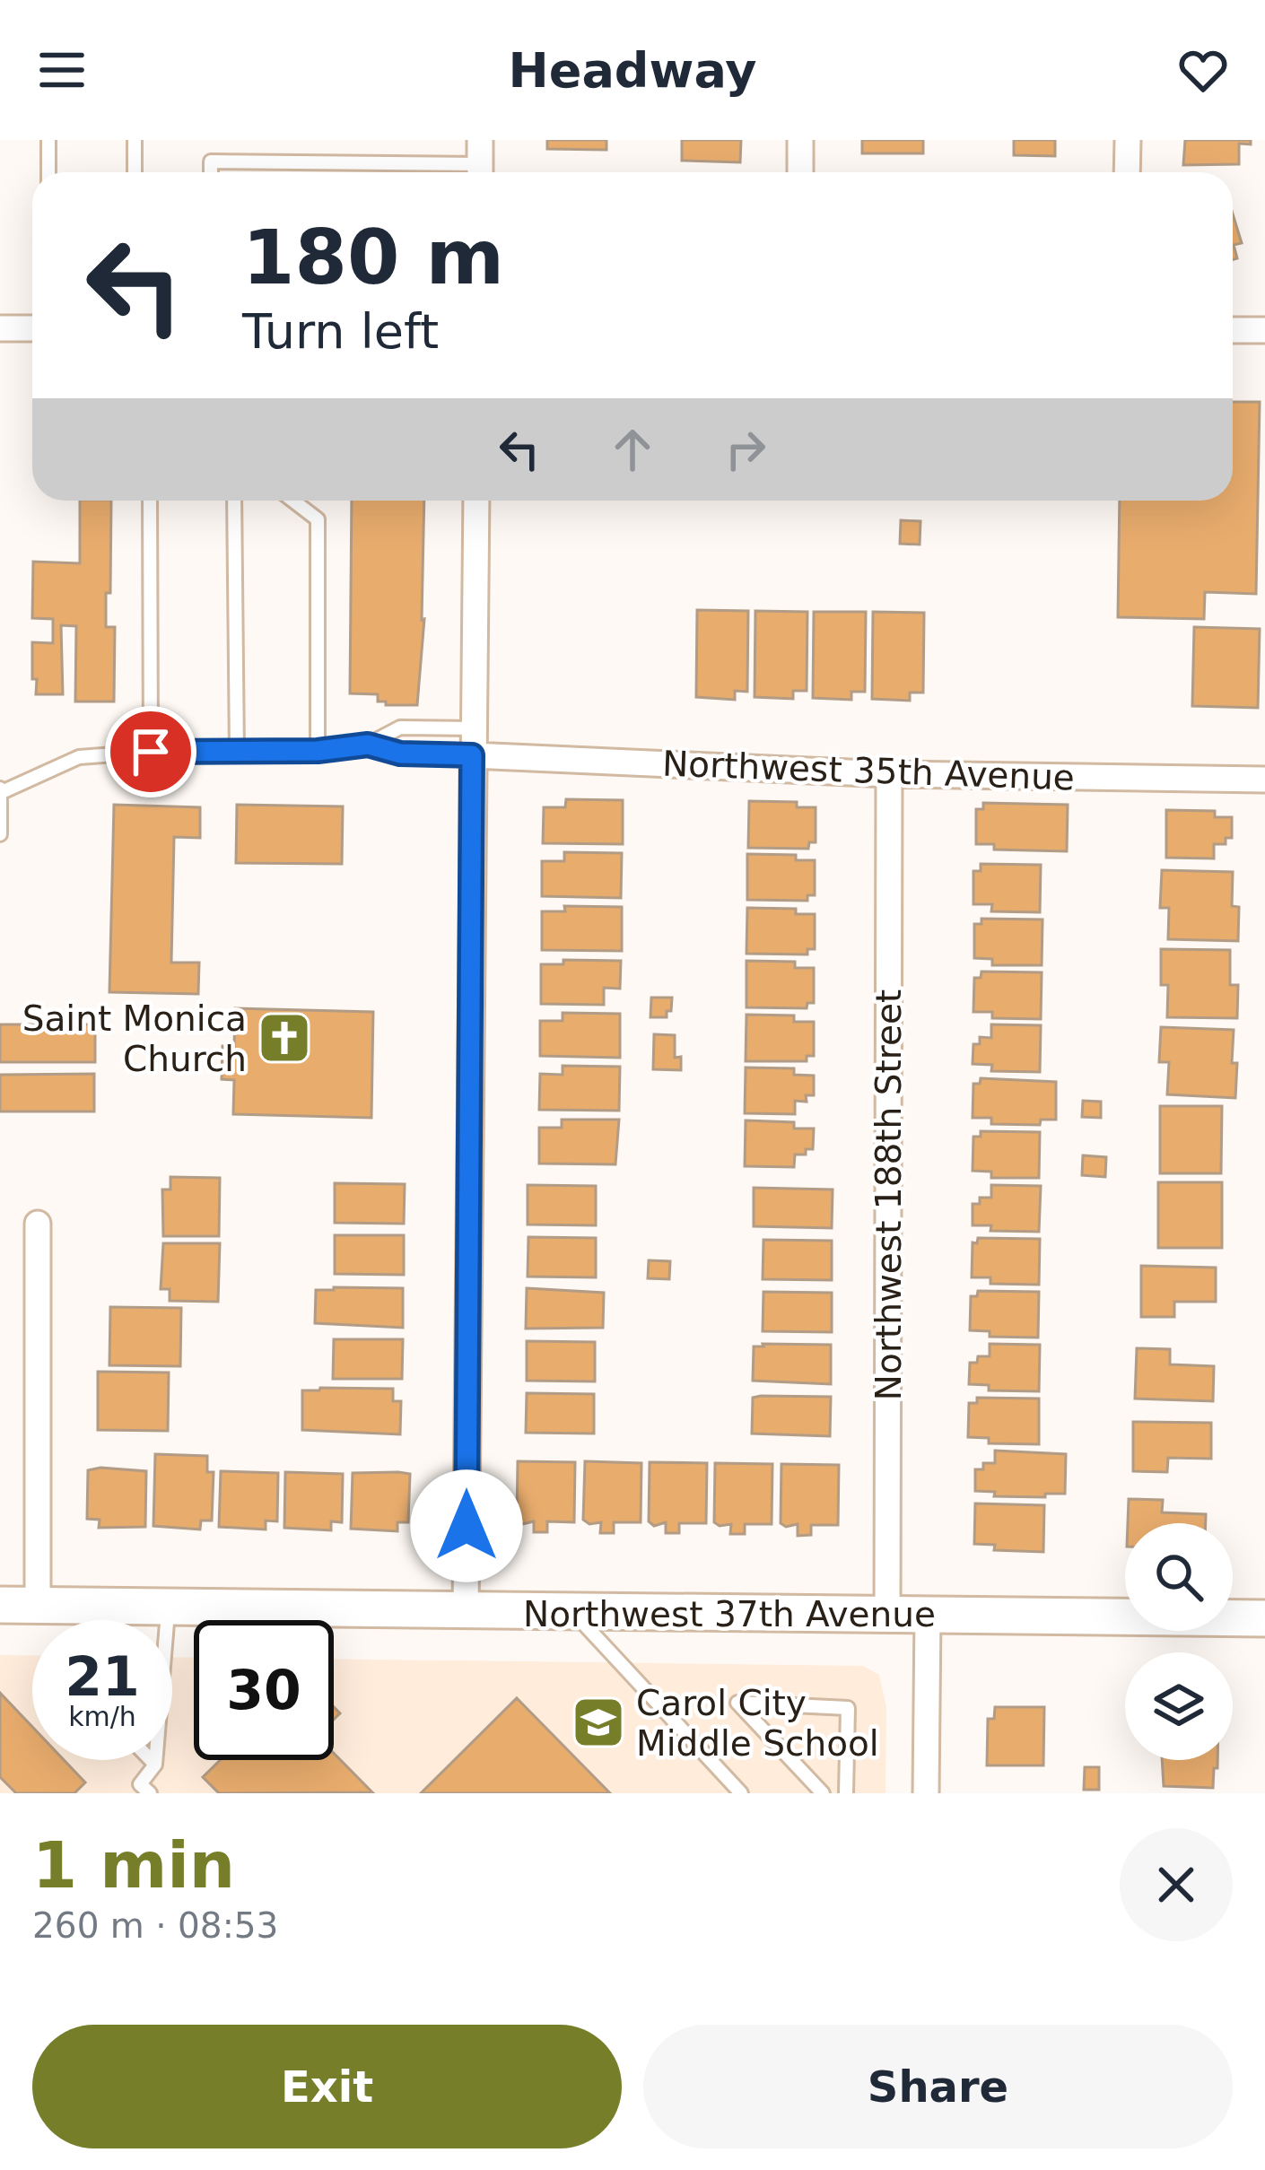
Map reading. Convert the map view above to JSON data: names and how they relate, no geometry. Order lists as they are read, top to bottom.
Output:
{
  "streets": {
    "main road": ["Northwest 37th Avenue"],
    "street": ["Northwest 35th Avenue", "Northwest 188th Street"]
  },
  "crossings": [
    ["Northwest 35th Avenue", "Northwest 188th Street"],
    ["Northwest 188th Street", "Northwest 37th Avenue"]
  ],
  "places": {
    "church": ["Saint Monica Church"],
    "school or university": ["Carol City Middle School"]
  },
  "page": {
    "header": "Headway",
    "turn": ["180 m", "Turn left"],
    "speed": "21 km/h",
    "limit": "30",
    "heading": ["1 min", "260 m · 08:53"],
    "buttons": ["Exit", "Share"]
  }
}
